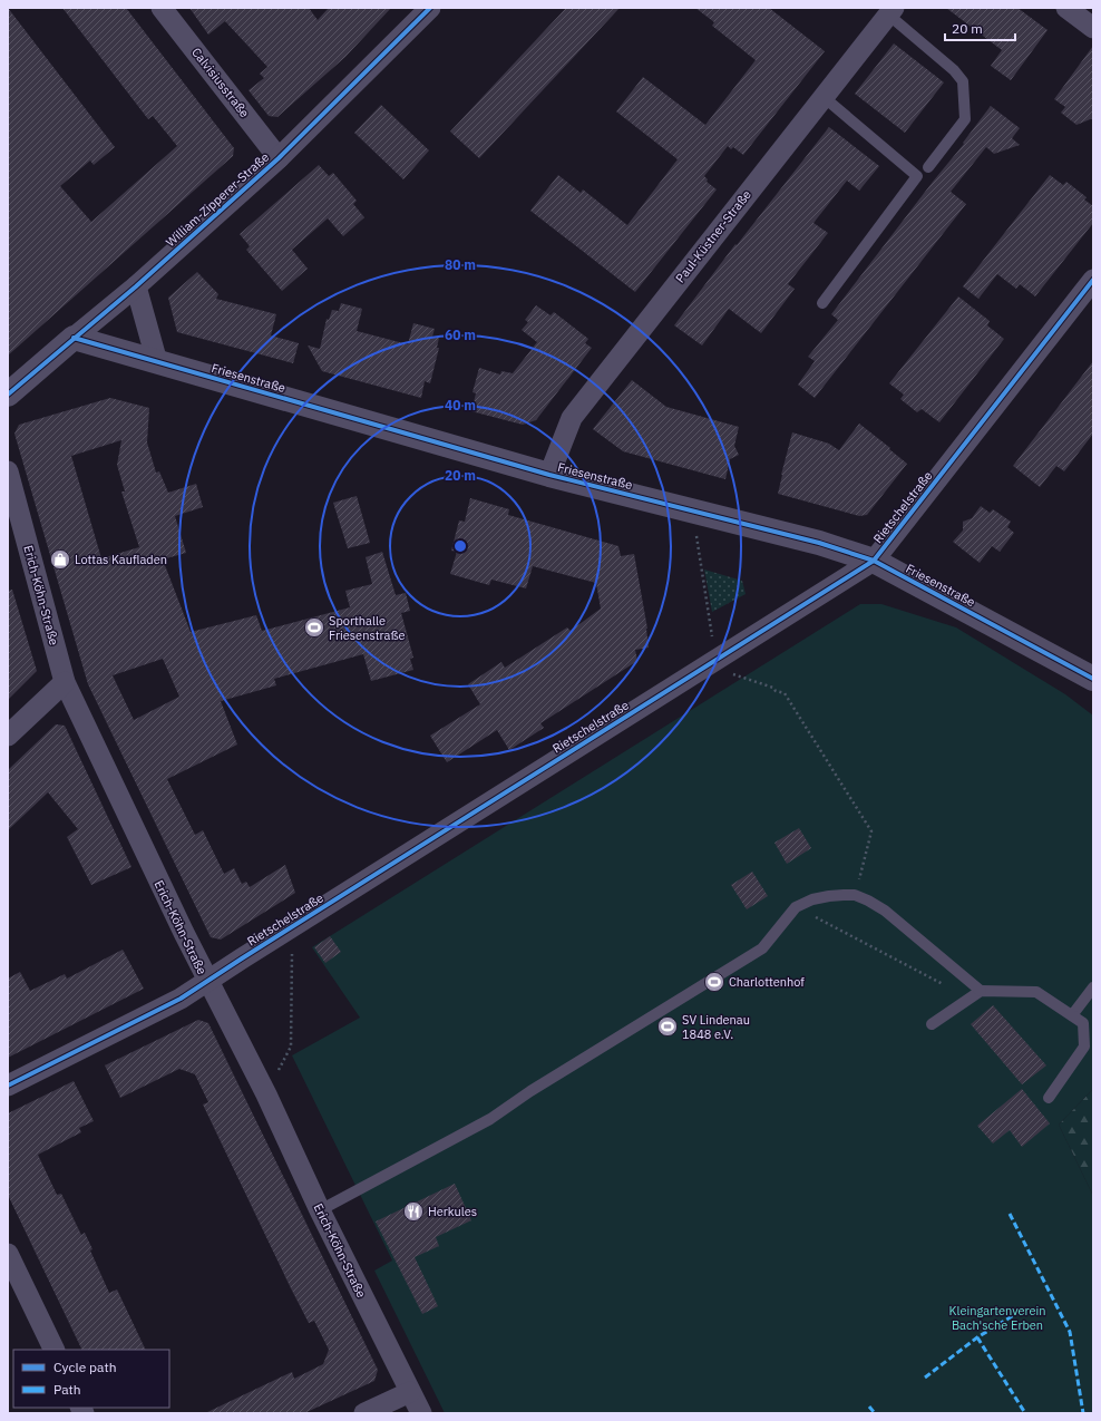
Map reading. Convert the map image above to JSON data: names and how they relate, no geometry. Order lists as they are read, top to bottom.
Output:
{
  "streets": {
    "street": [
      "Calvisiusstraße",
      "William-Zipperer-Straße",
      "Paul-Küstner-Straße",
      "Friesenstraße",
      "Rietschelstraße",
      "Erich-Köhn-Straße"
    ]
  },
  "crossings": [
    ["Calvisiusstraße", "William-Zipperer-Straße"],
    ["William-Zipperer-Straße", "Friesenstraße"],
    ["Paul-Küstner-Straße", "Friesenstraße"],
    ["Friesenstraße", "Rietschelstraße"],
    ["Rietschelstraße", "Erich-Köhn-Straße"]
  ],
  "parks": ["Kleingartenverein Bach'sche Erben"],
  "places": {
    "shop": ["Lottas Kaufladen"],
    "sports": ["Sporthalle Friesenstraße", "Charlottenhof", "SV Lindenau 1848 e.V."],
    "restaurant": ["Herkules"]
  },
  "legend": ["Cycle path", "Path"],
  "scale_bar": "20 m",
  "rings": [
    "80 m",
    "60 m",
    "40 m",
    "20 m"
  ]
}
